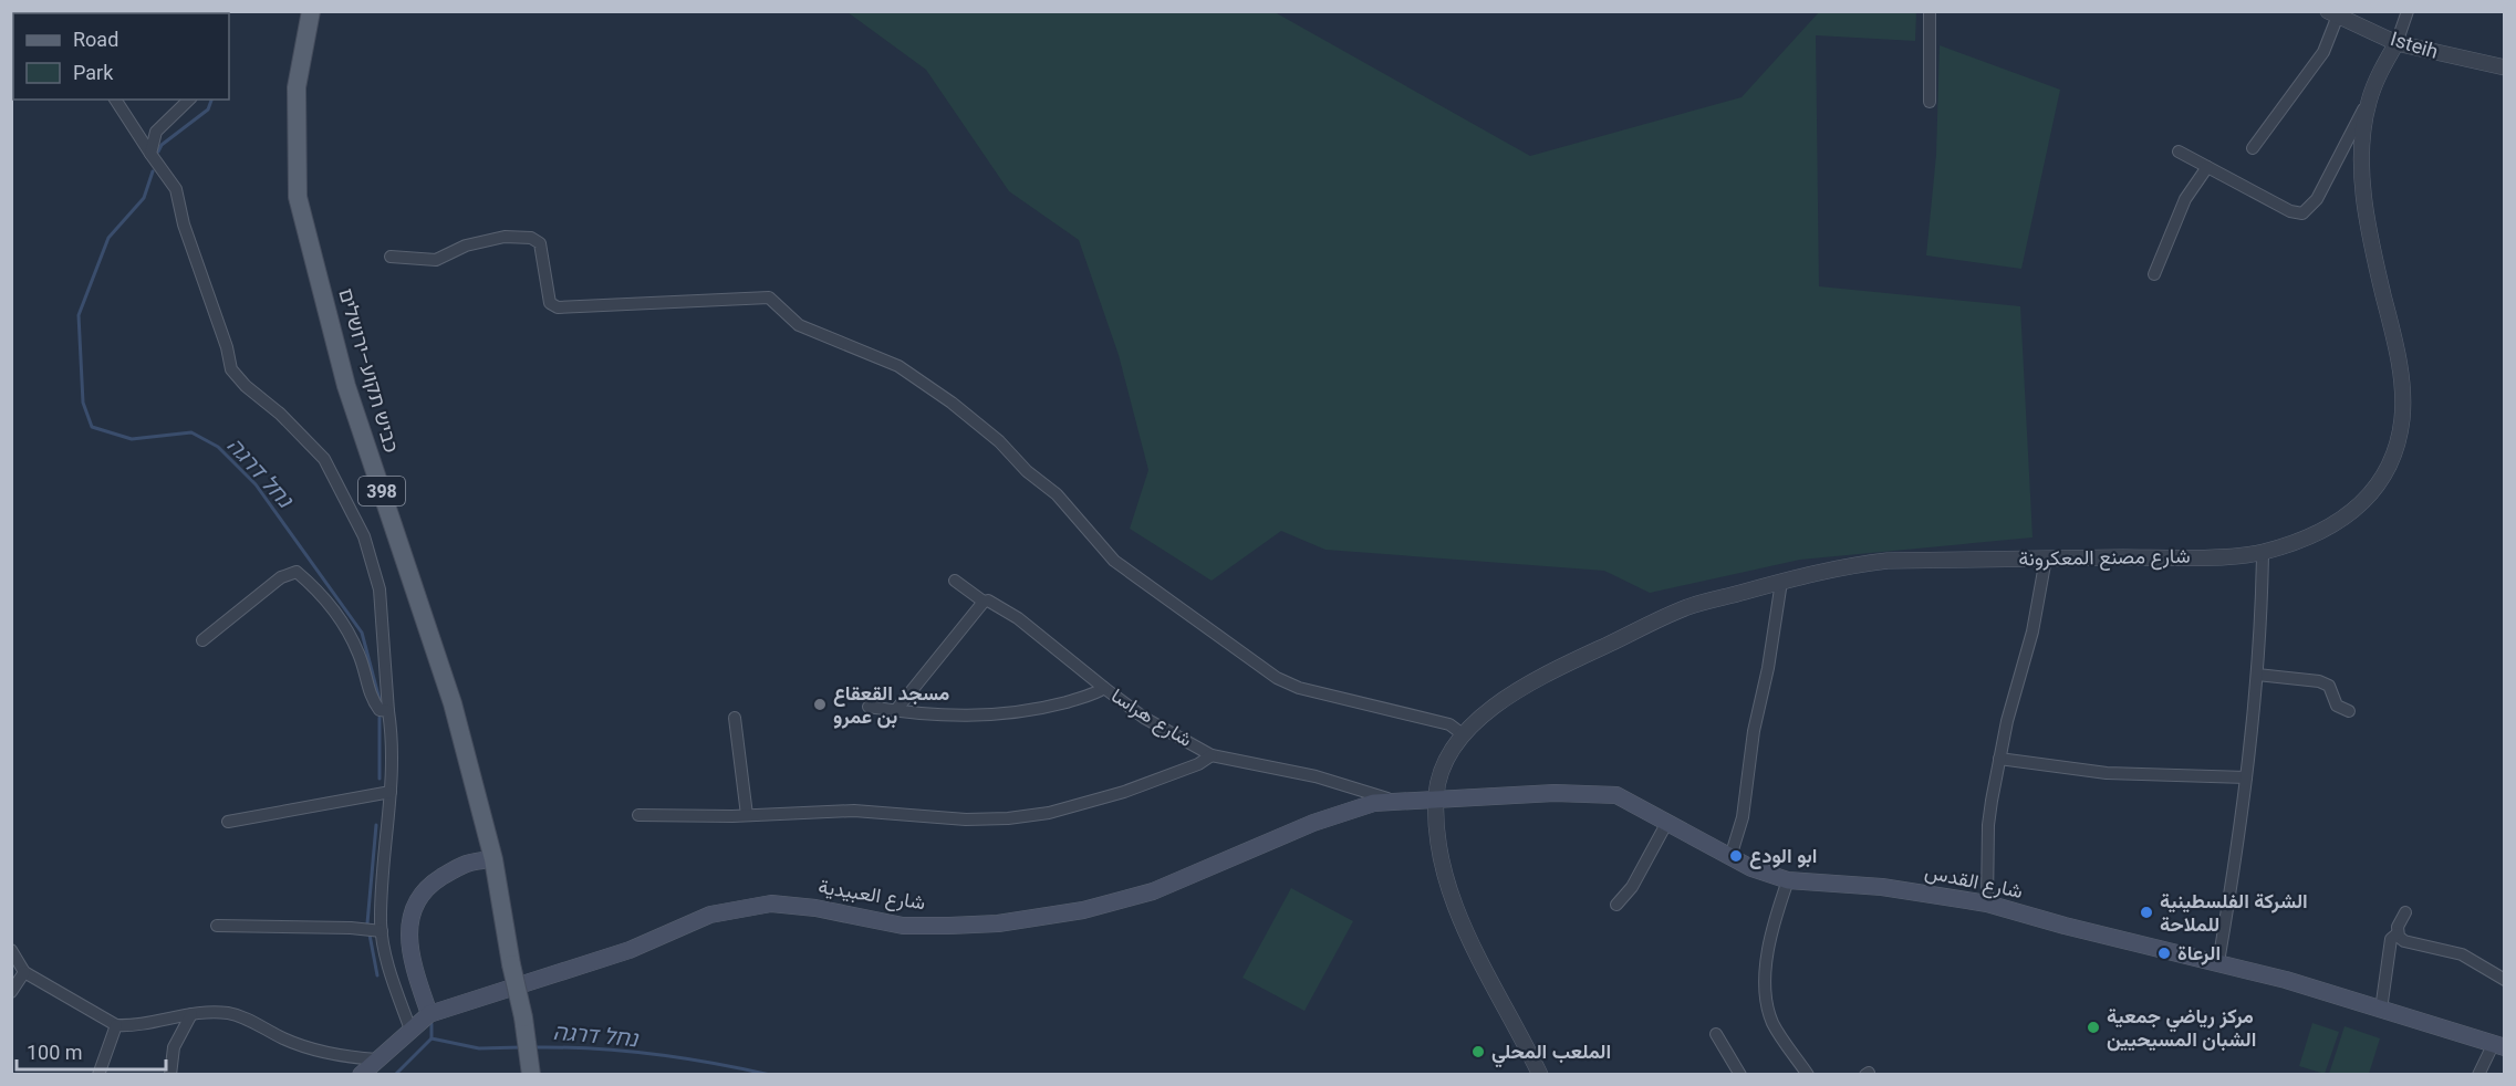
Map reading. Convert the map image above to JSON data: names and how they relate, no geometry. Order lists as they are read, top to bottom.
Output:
{
  "streets": {
    "main road": [
      "כביש תקוע–ירושלים",
      "398",
      "شارع القدس",
      "شارع العبيدية"
    ],
    "street": ["Isteih", "شارع مصنع المعكرونة", "شارع هراسا"]
  },
  "crossings": [
    ["Isteih", "شارع مصنع المعكرونة"],
    ["شارع مصنع المعكرونة", "شارع القدس"],
    ["شارع مصنع المعكرونة", "شارع العبيدية"],
    ["شارع هراسا", "شارع العبيدية"],
    ["شارع القدس", "شارع العبيدية"]
  ],
  "water": ["נחל דרגה"],
  "places": [
    "مسجد القعقاع بن عمرو",
    "ابو الودع",
    "الشركة الفلسطينية للملاحة",
    "الرعاة",
    "مركز رياضي جمعية الشبان المسيحيين",
    "الملعب المحلي"
  ],
  "legend": ["Road", "Park"],
  "scale_bar": "100 m"
}
